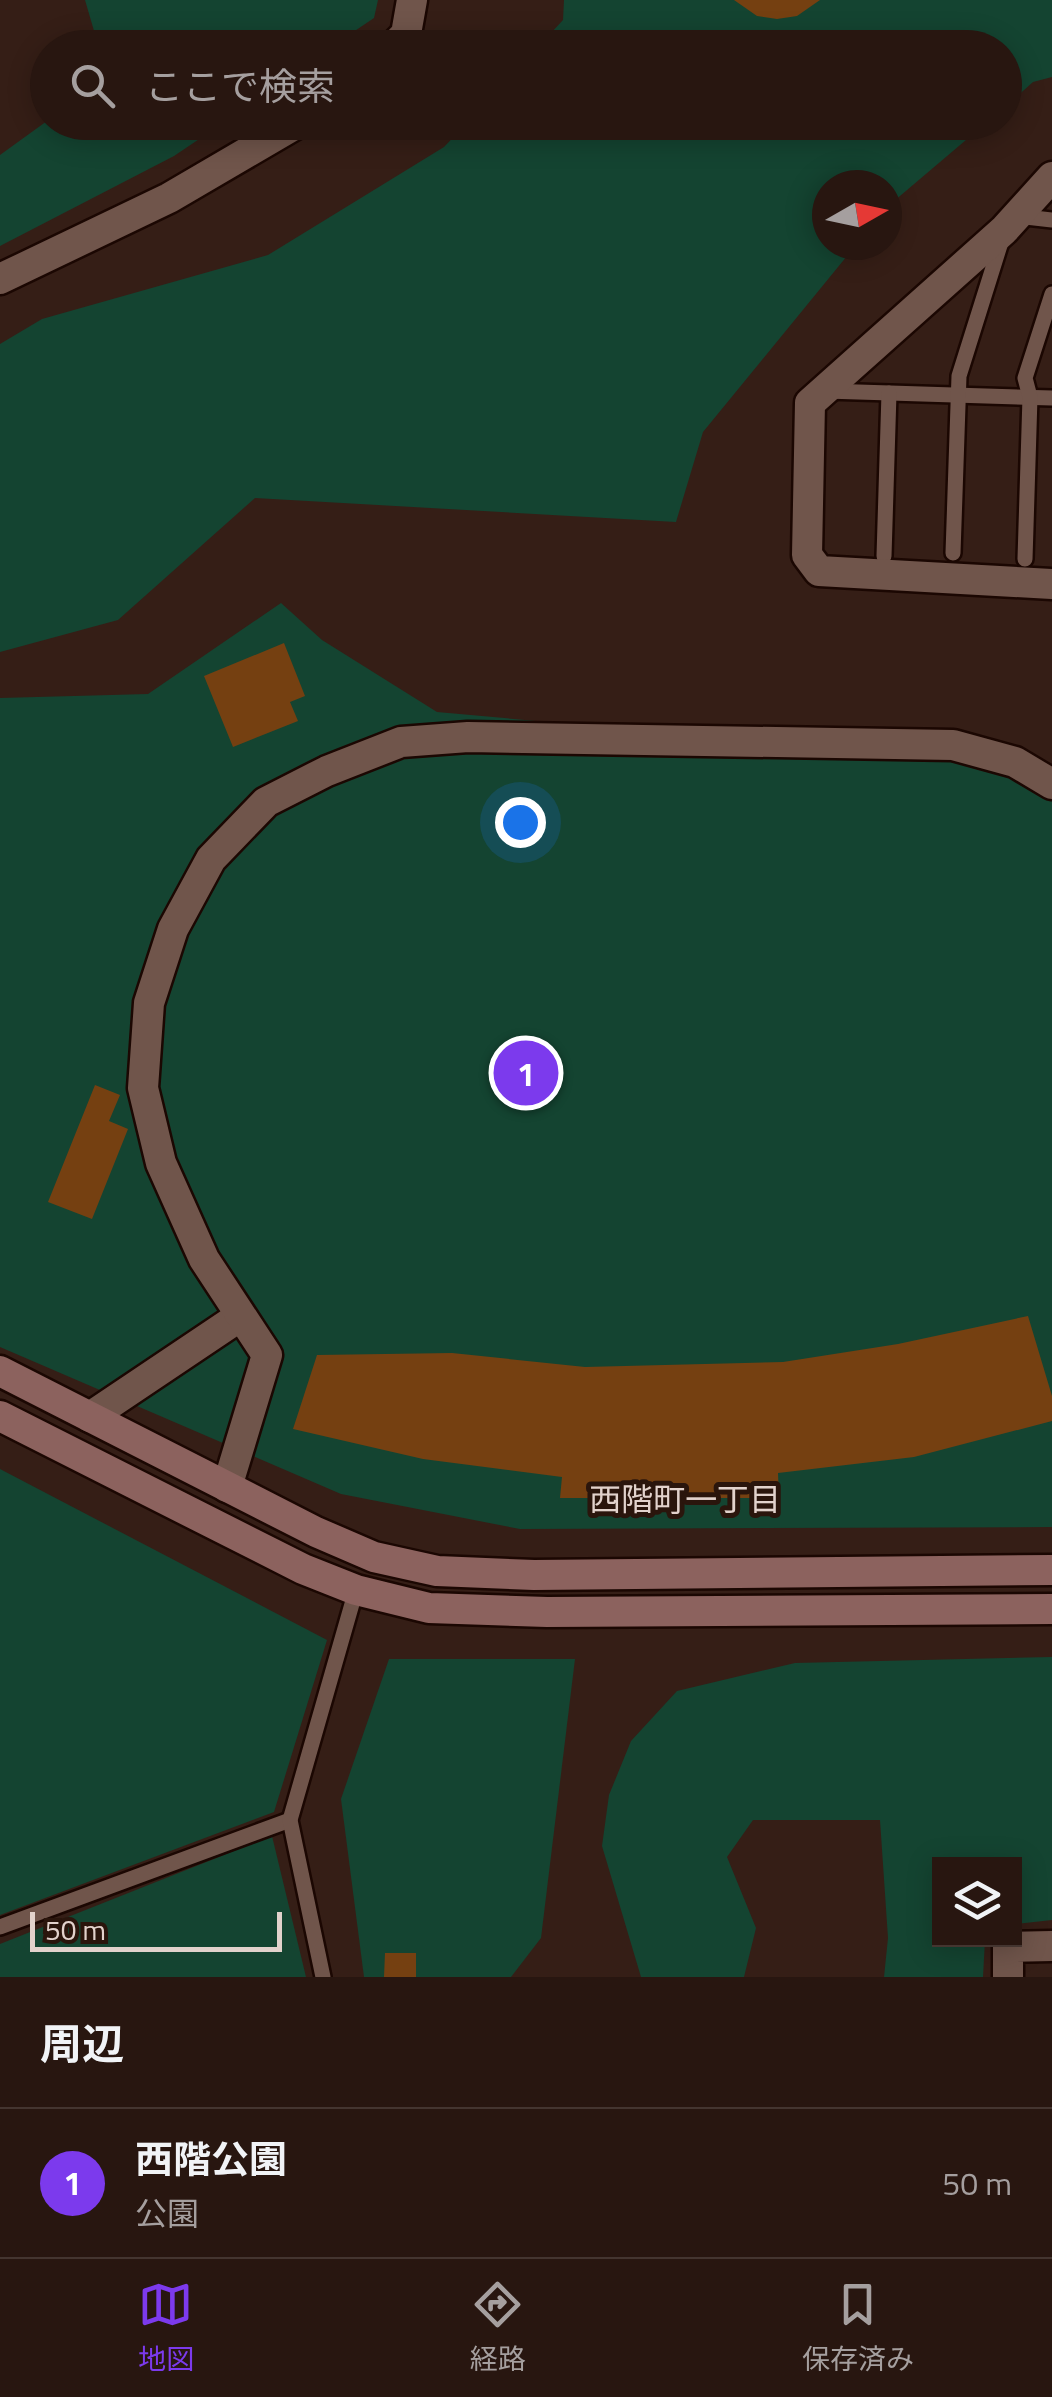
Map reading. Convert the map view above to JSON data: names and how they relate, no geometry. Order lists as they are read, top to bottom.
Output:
{
  "districts": ["西階町一丁目"],
  "scale_bar": "50 m",
  "north": "right",
  "page": {
    "search": "ここで検索",
    "pins": "1",
    "scale": "50 m",
    "heading": "周辺",
    "list": [
      {
        "mark": "1",
        "name": "西階公園",
        "note": "公園",
        "value": "50 m"
      }
    ],
    "nav": ["地図", "経路", "保存済み"]
  }
}
